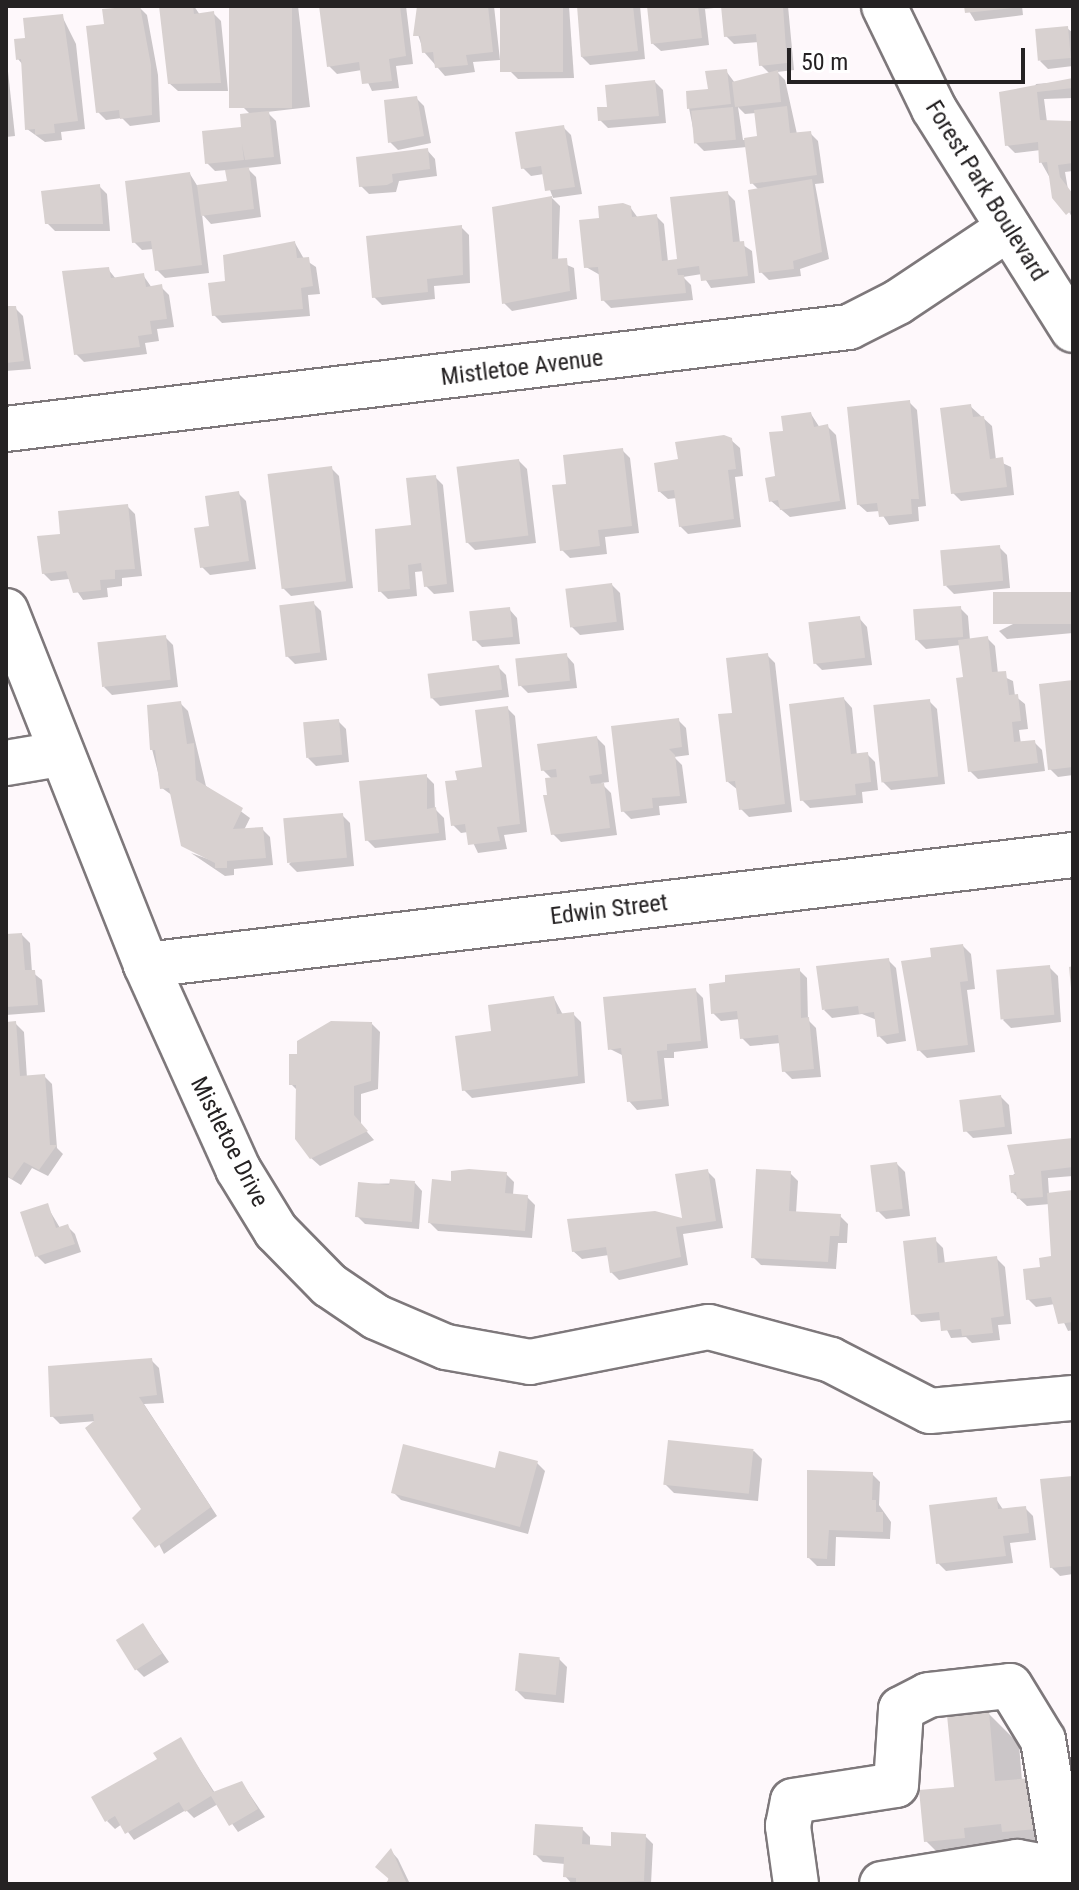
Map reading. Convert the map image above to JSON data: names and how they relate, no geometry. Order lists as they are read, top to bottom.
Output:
{
  "streets": {
    "street": [
      "Forest Park Boulevard",
      "Mistletoe Avenue",
      "Edwin Street",
      "Mistletoe Drive"
    ]
  },
  "crossings": [
    ["Forest Park Boulevard", "Mistletoe Avenue"],
    ["Edwin Street", "Mistletoe Drive"]
  ],
  "scale_bar": "50 m"
}
